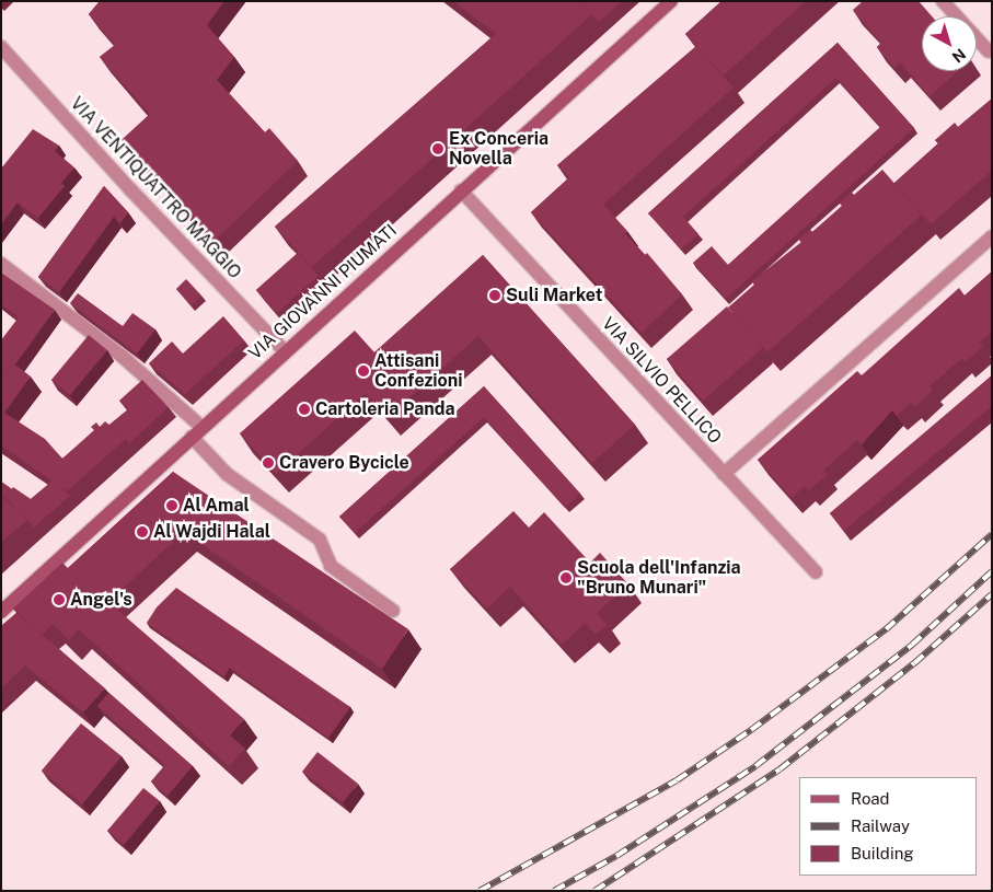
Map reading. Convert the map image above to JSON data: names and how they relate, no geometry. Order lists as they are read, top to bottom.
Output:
{
  "streets": {
    "street": ["VIA VENTIQUATTRO MAGGIO", "VIA GIOVANNI PIUMATI", "VIA SILVIO PELLICO"]
  },
  "crossings": [
    ["VIA VENTIQUATTRO MAGGIO", "VIA GIOVANNI PIUMATI"],
    ["VIA GIOVANNI PIUMATI", "VIA SILVIO PELLICO"]
  ],
  "places": [
    "Ex Conceria Novella",
    "Suli Market",
    "Attisani Confezioni",
    "Cartoleria Panda",
    "Cravero Bycicle",
    "Al Amal",
    "Al Wajdi Halal",
    "Scuola dell'Infanzia \"Bruno Munari\"",
    "Angel's"
  ],
  "legend": ["Road", "Railway", "Building"],
  "north": "bottom right"
}
